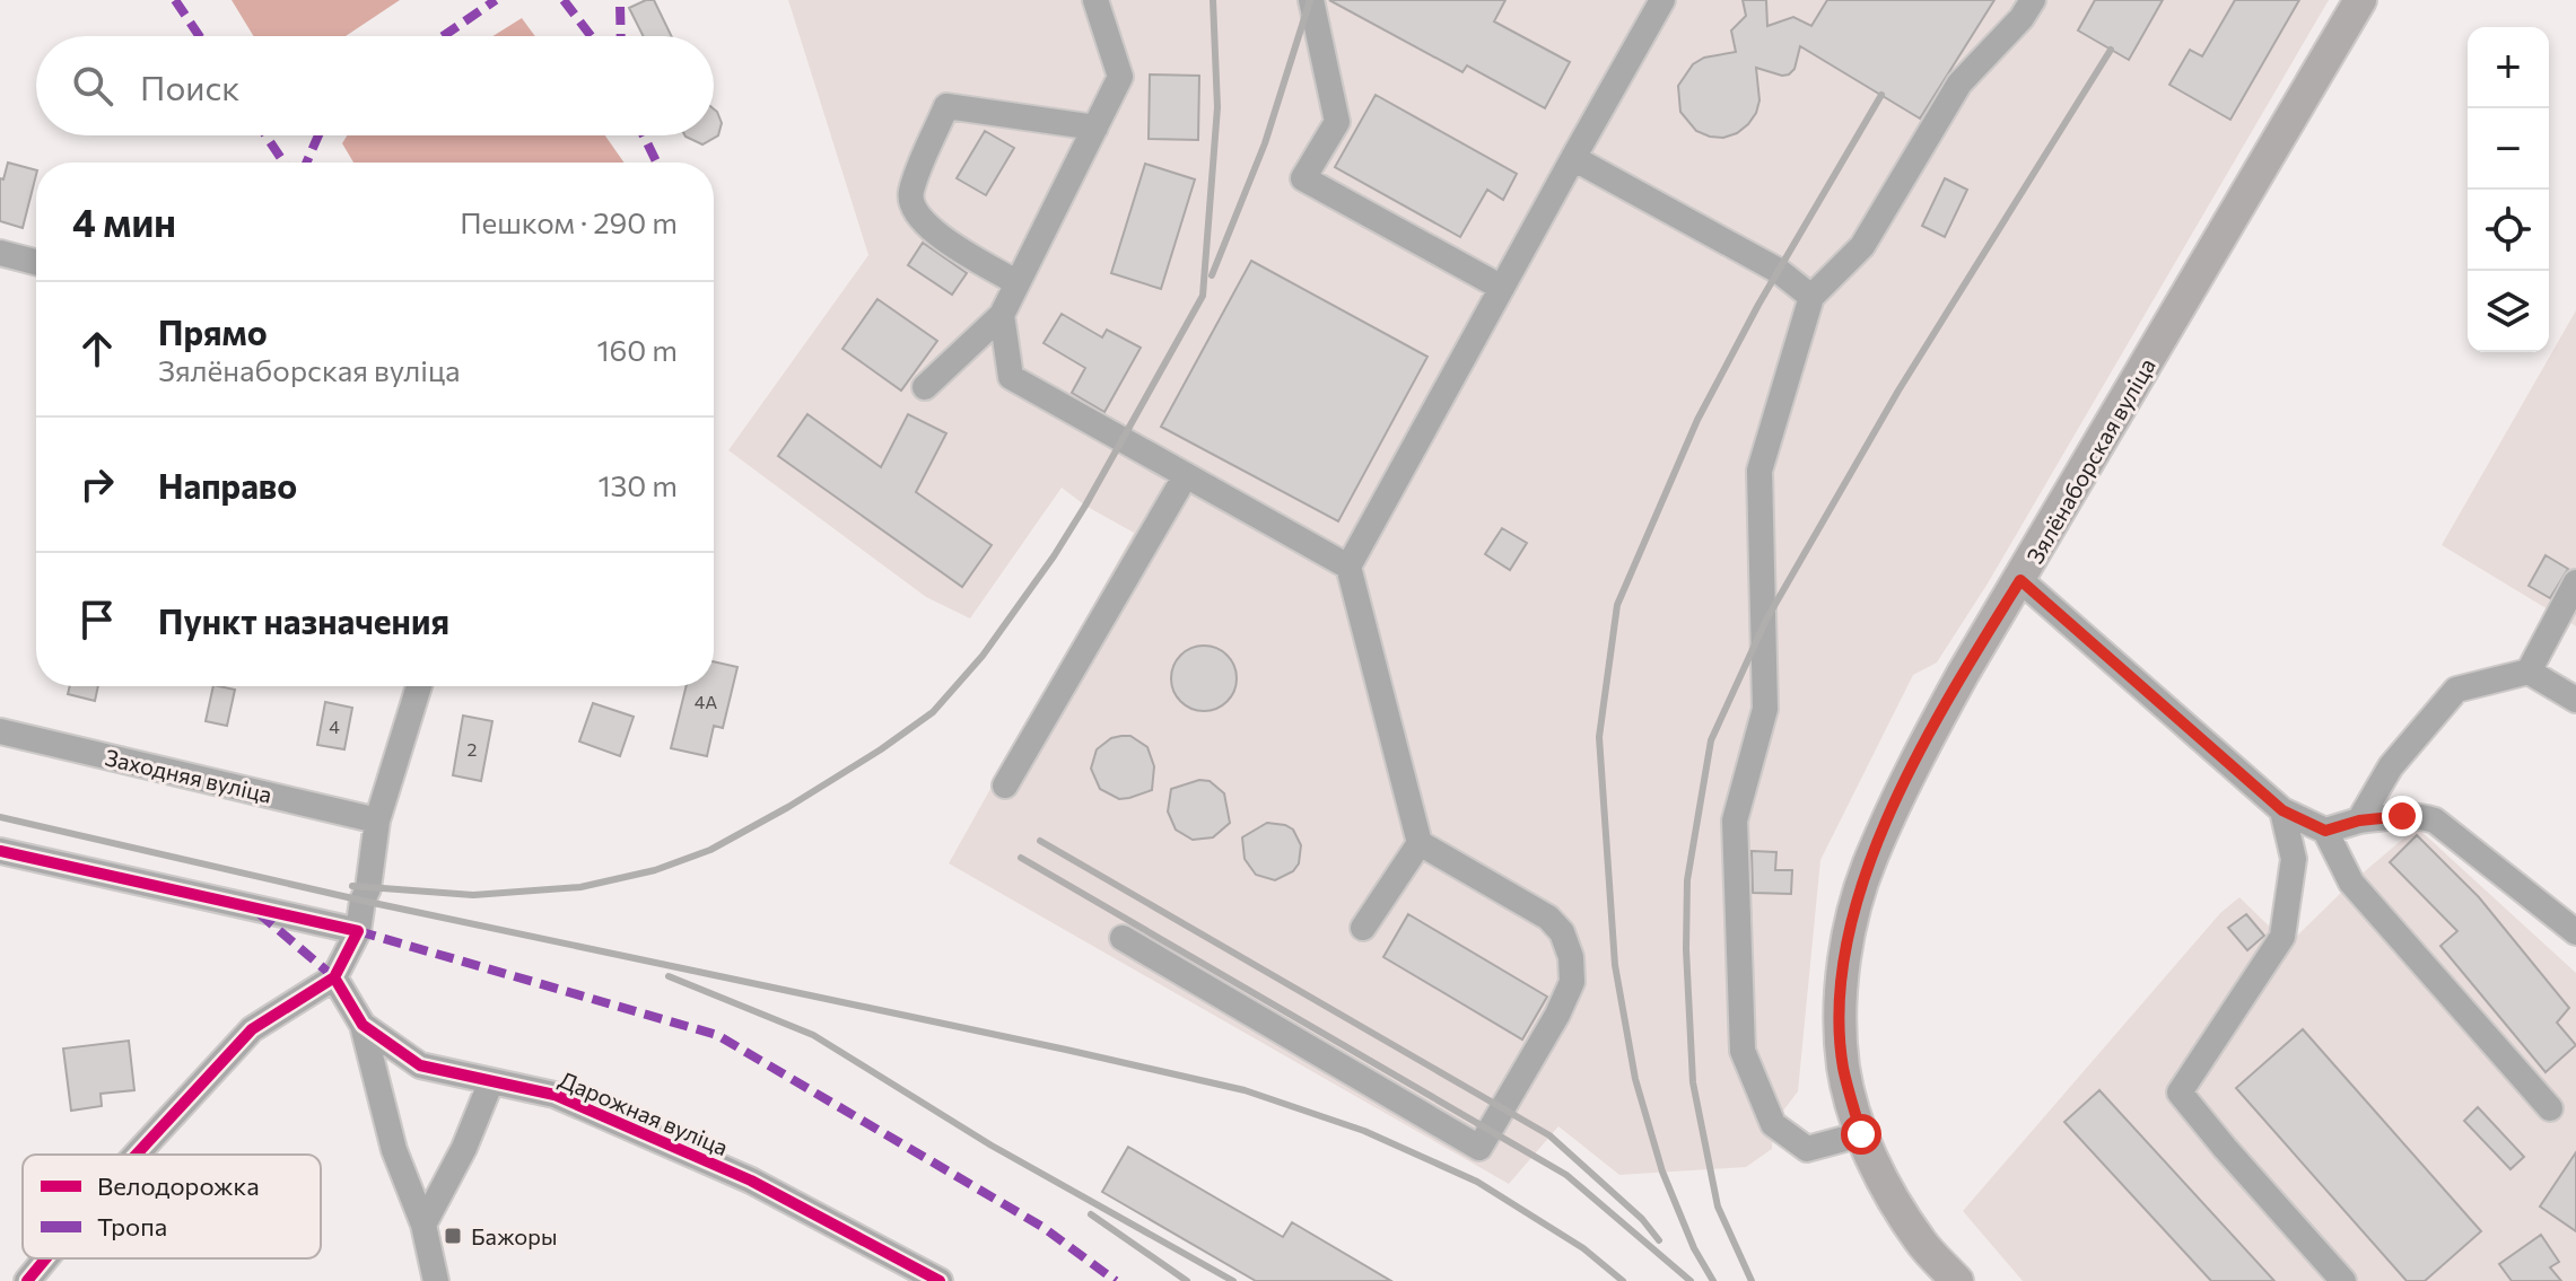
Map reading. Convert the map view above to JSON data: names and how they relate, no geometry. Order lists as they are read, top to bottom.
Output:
{
  "streets": {
    "main road": ["Зялёнаборская вуліца"],
    "street": ["Заходняя вуліца", "Дарожная вуліца"]
  },
  "places": {
    "transit": ["Бажоры"]
  },
  "house_numbers": ["4А", "4", "2"],
  "legend": ["Велодорожка", "Тропа"],
  "page": {
    "map_buttons": ["+", "−"],
    "search": "Поиск",
    "heading": ["4 мин", "Пешком · 290 m"],
    "list": [
      ["Прямо", "Зялёнаборская вуліца", "160 m"],
      ["Направо", "130 m"],
      "Пункт назначения"
    ]
  }
}
